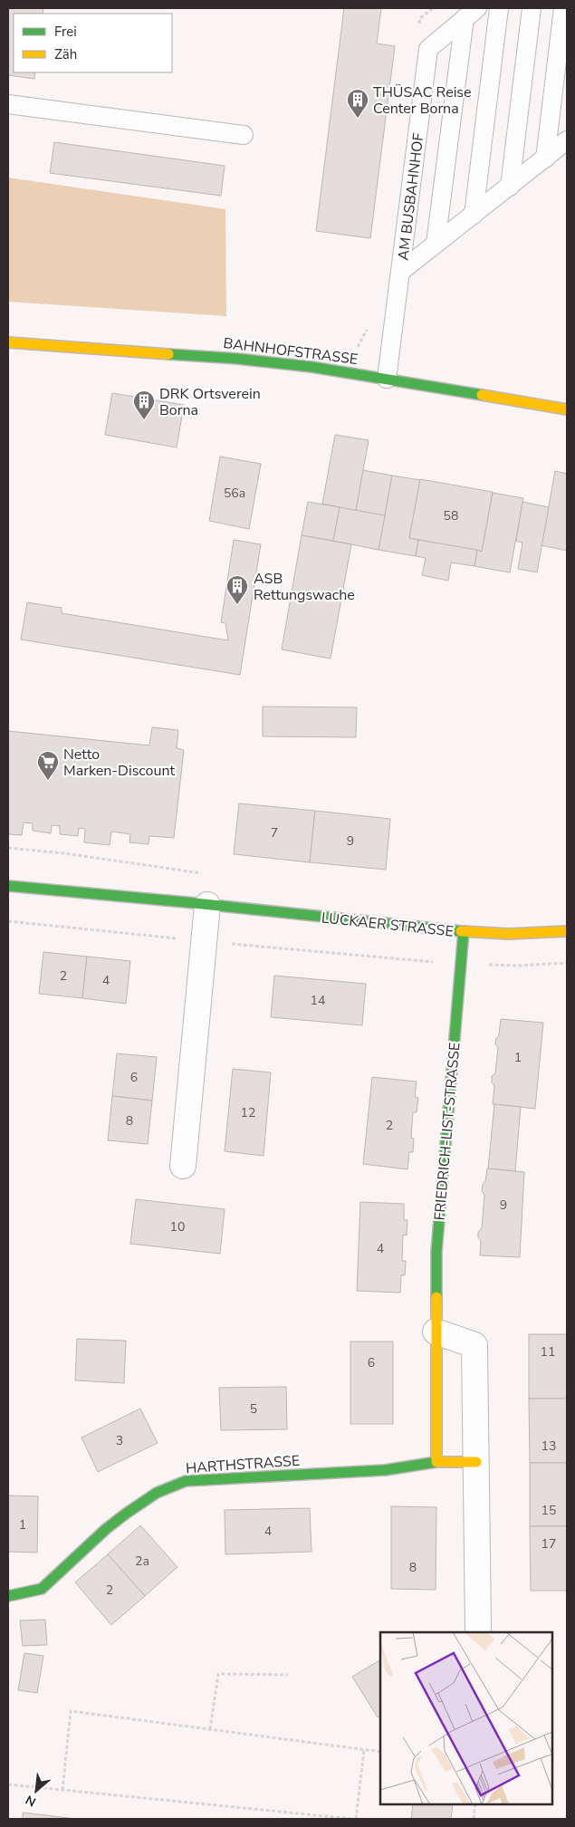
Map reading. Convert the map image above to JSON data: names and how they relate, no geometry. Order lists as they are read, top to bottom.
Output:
{
  "streets": {
    "street": [
      "BAHNHOFSTRASSE",
      "LUCKAER STRASSE",
      "FRIEDRICH-LIST-STRASSE",
      "HARTHSTRASSE"
    ],
    "lane": ["AM BUSBAHNHOF"]
  },
  "crossings": [
    ["AM BUSBAHNHOF", "BAHNHOFSTRASSE"],
    ["LUCKAER STRASSE", "FRIEDRICH-LIST-STRASSE"],
    ["FRIEDRICH-LIST-STRASSE", "HARTHSTRASSE"]
  ],
  "places": {
    "building": ["THÜSAC Reise Center Borna", "DRK Ortsverein Borna", "ASB Rettungswache"],
    "supermarket": ["Netto Marken-Discount"]
  },
  "house_numbers": [
    "56a",
    "58",
    "7",
    "9",
    "2",
    "4",
    "14",
    "1",
    "6",
    "12",
    "8",
    "2",
    "9",
    "10",
    "4",
    "11",
    "6",
    "5",
    "3",
    "13",
    "15",
    "1",
    "4",
    "17",
    "2a",
    "8",
    "2"
  ],
  "legend": ["Frei", "Zäh"],
  "north": "bottom left"
}
